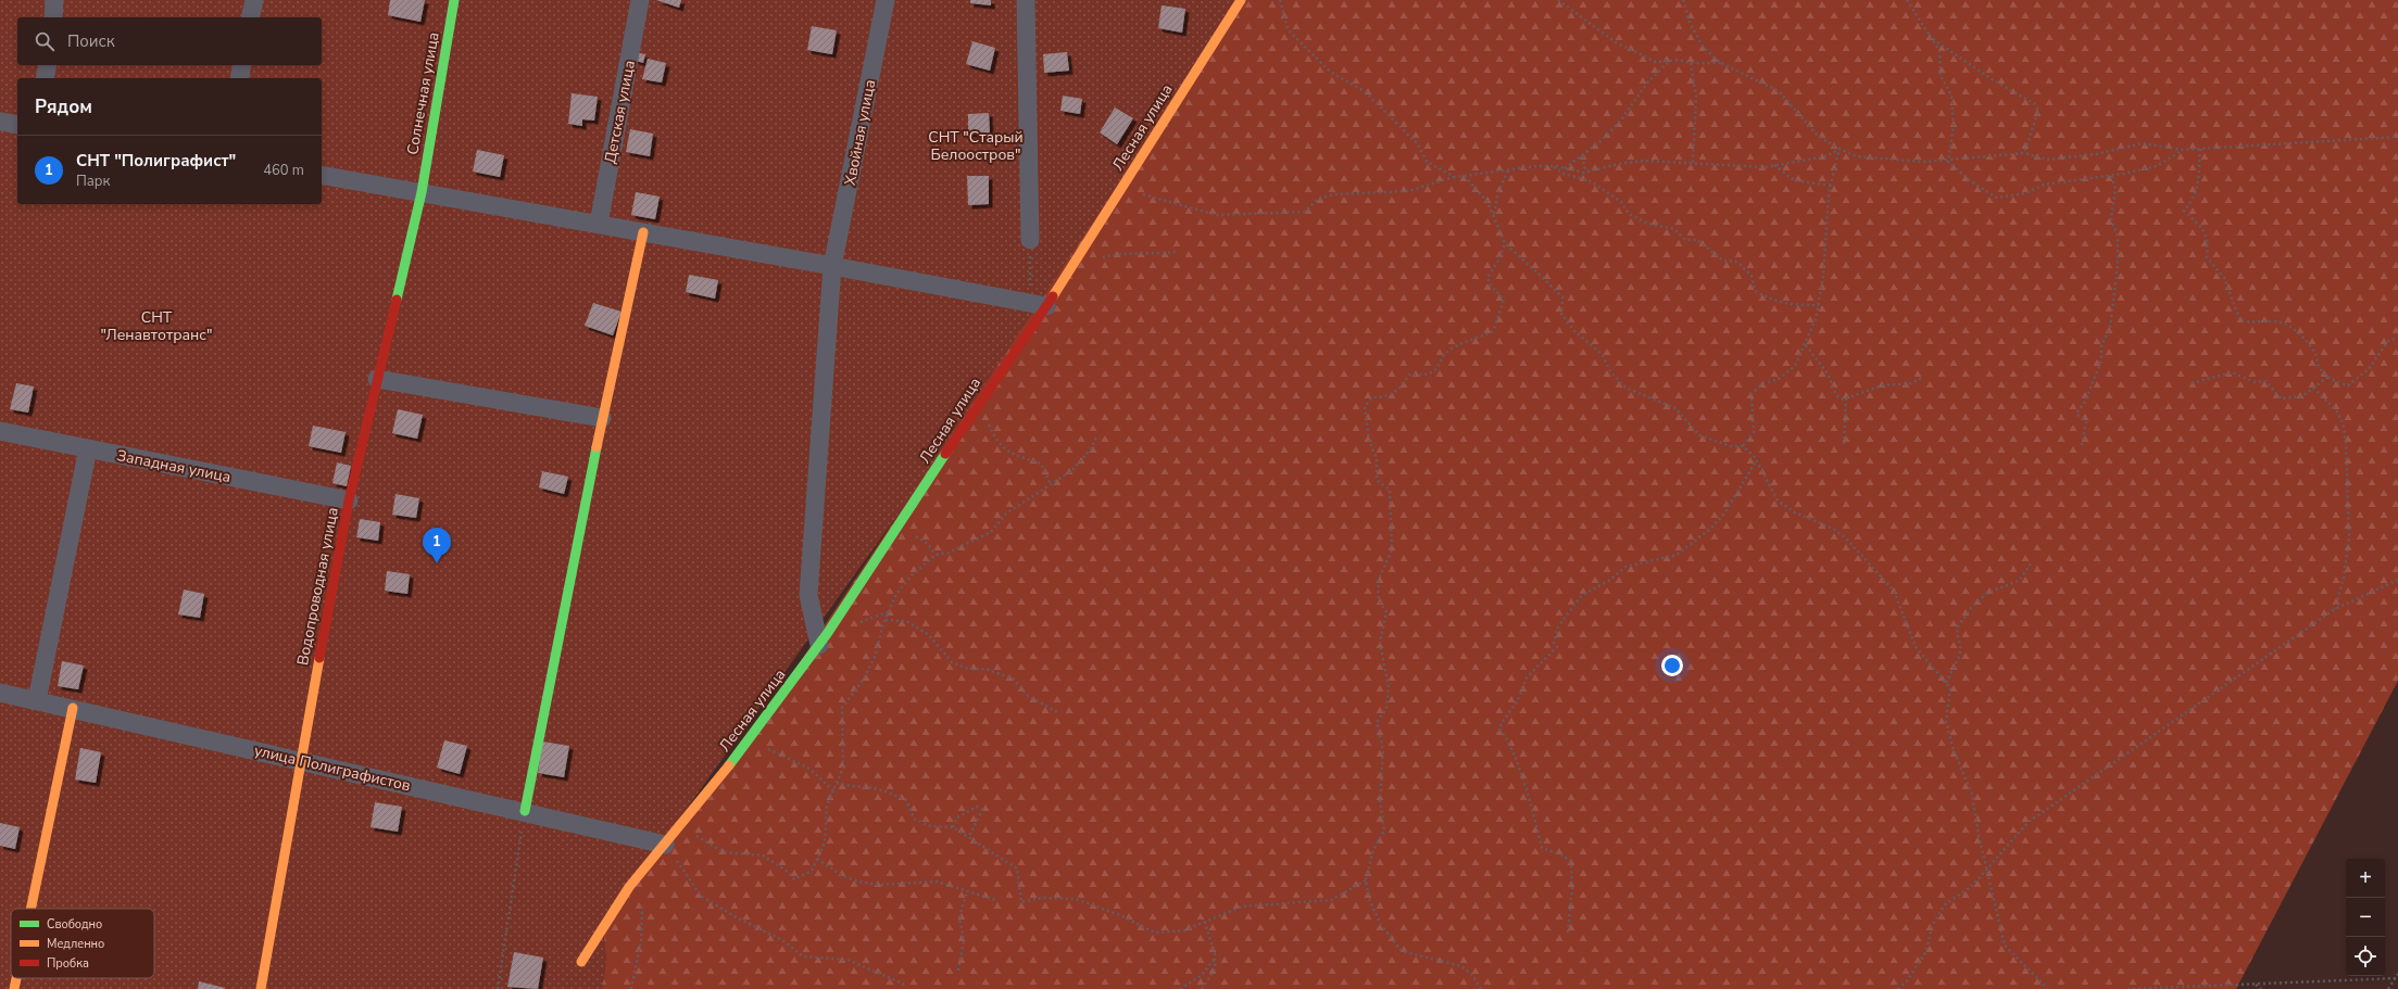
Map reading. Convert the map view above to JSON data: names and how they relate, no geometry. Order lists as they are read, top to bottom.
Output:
{
  "streets": {
    "street": [
      "Солнечная улица",
      "Детская улица",
      "Лесная улица",
      "Хвойная улица",
      "Западная улица",
      "Водопроводная улица",
      "улица Полиграфистов"
    ]
  },
  "crossings": [
    ["Солнечная улица", "Водопроводная улица"],
    ["Лесная улица", "Хвойная улица"],
    ["Лесная улица", "улица Полиграфистов"],
    ["Западная улица", "Водопроводная улица"],
    ["Водопроводная улица", "улица Полиграфистов"]
  ],
  "parks": ["СНТ \"Старый Белоостров\"", "СНТ \"Ленавтотранс\""],
  "legend": ["Свободно", "Медленно", "Пробка"],
  "page": {
    "search": "Поиск",
    "heading": "Рядом",
    "list": [
      {
        "mark": "1",
        "name": "СНТ \"Полиграфист\"",
        "note": "Парк",
        "value": "460 m"
      }
    ],
    "pins": "1",
    "map_buttons": ["+", "−"]
  }
}
